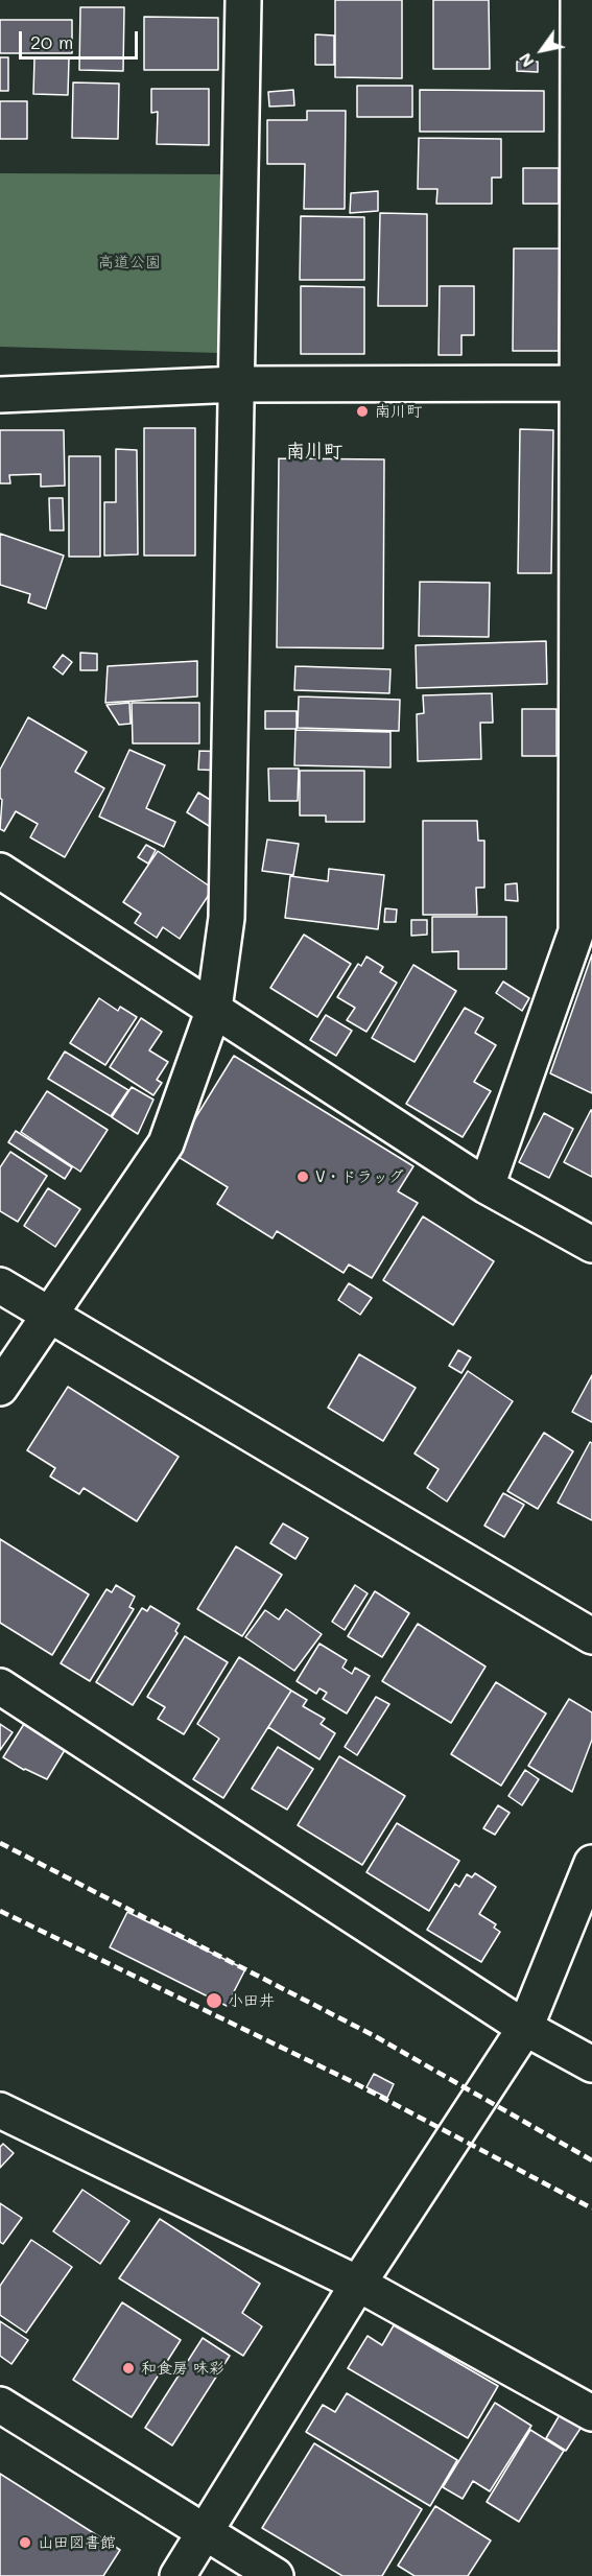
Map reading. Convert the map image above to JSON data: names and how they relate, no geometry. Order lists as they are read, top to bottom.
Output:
{
  "districts": ["南川町"],
  "parks": ["高道公園"],
  "places": [
    "南川町",
    "V・ドラッグ",
    "小田井",
    "和食房 味彩",
    "山田図書館"
  ],
  "scale_bar": "20 m",
  "north": "bottom left"
}
